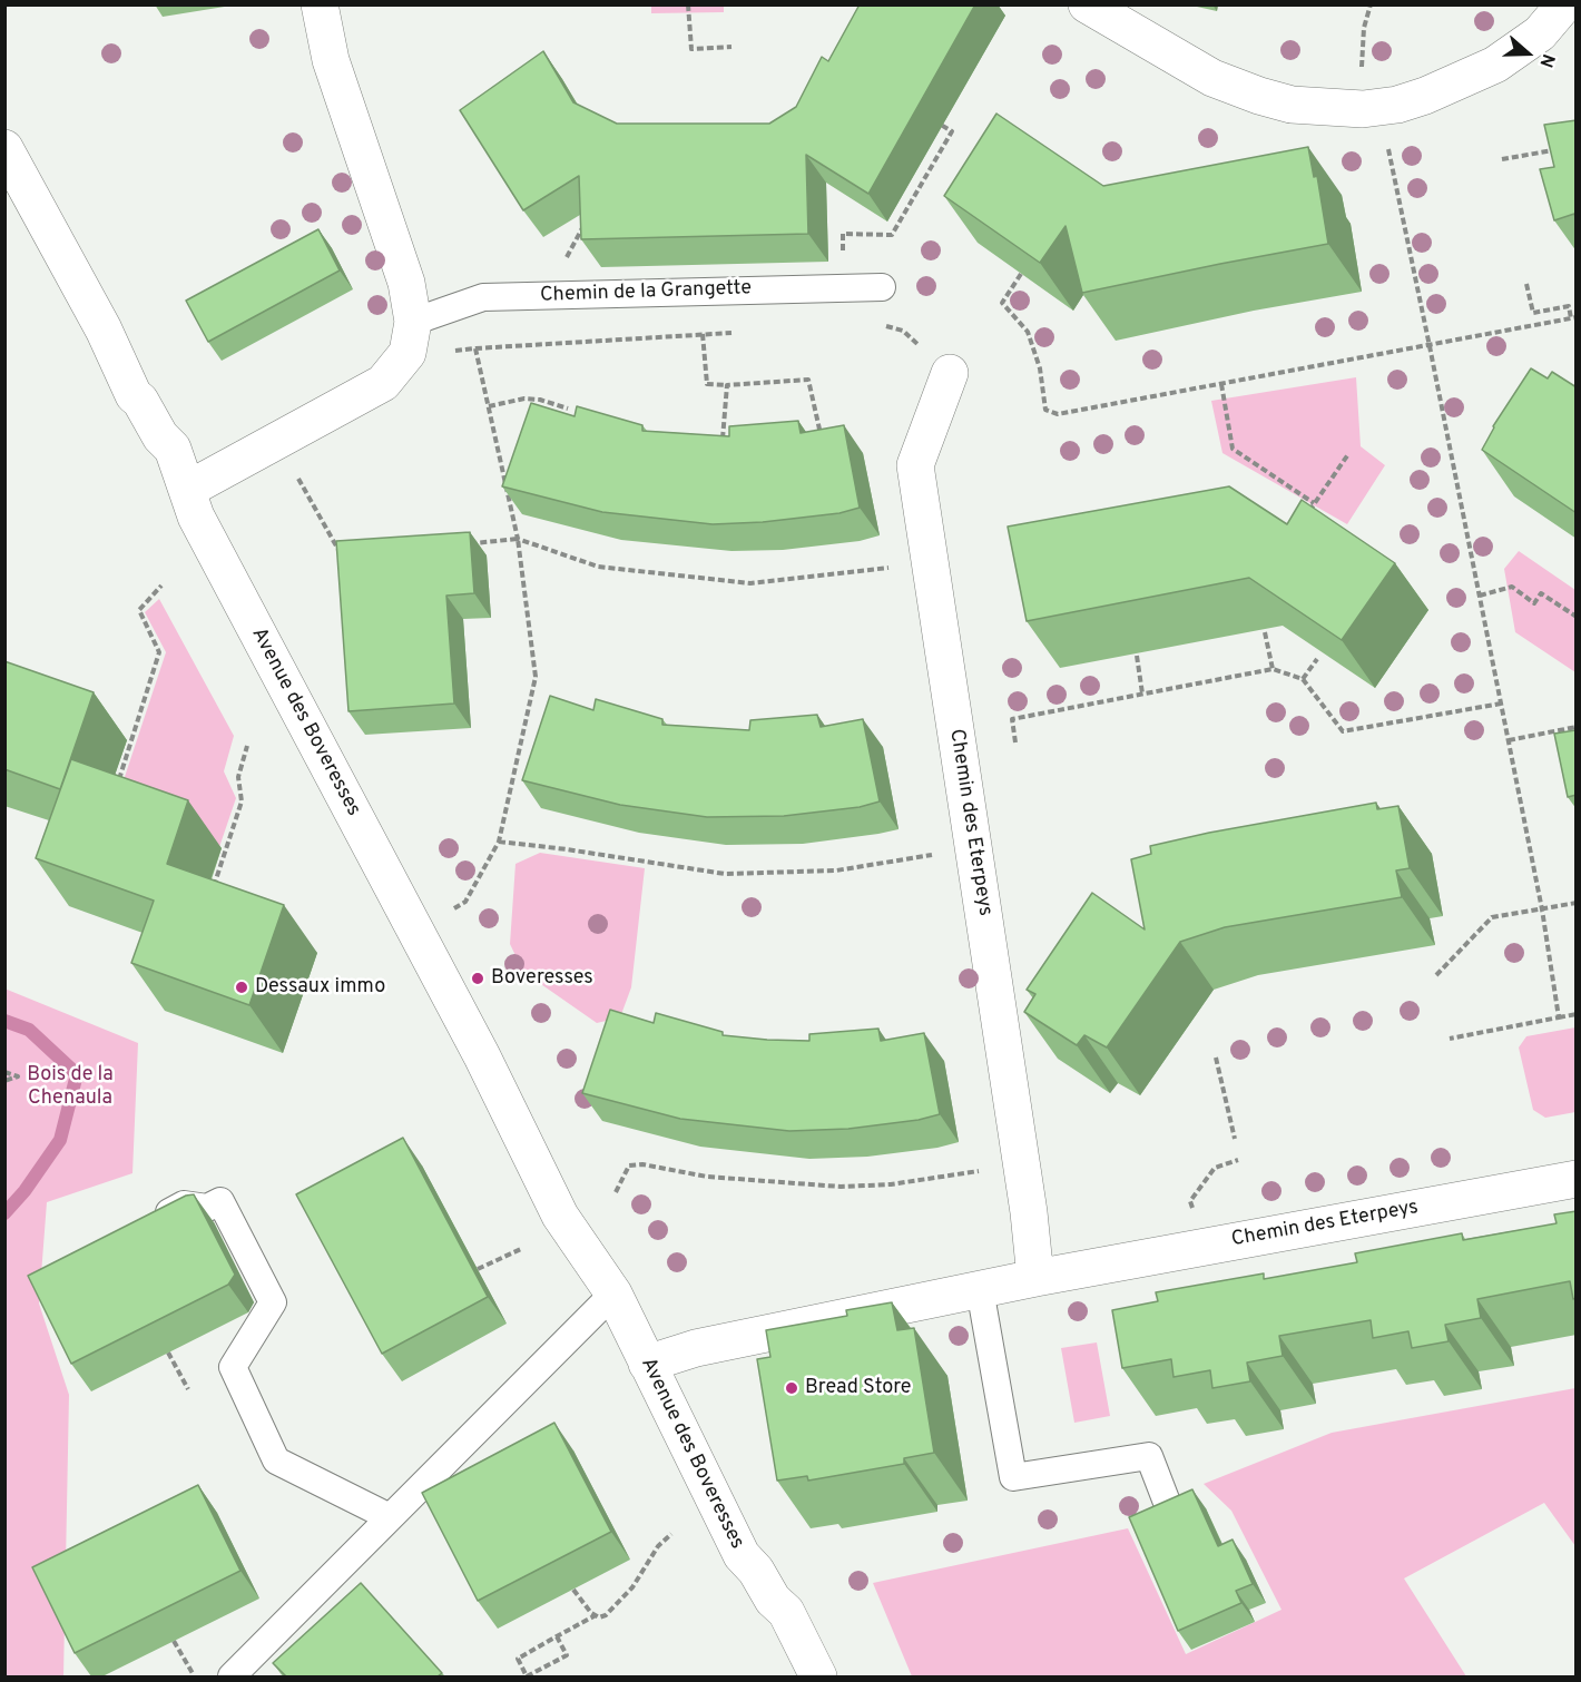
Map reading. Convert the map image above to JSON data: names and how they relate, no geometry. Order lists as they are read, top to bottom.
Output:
{
  "streets": {
    "street": ["Avenue des Boveresses", "Chemin des Eterpeys"],
    "lane": ["Chemin de la Grangette"]
  },
  "crossings": [
    ["Avenue des Boveresses", "Chemin des Eterpeys"]
  ],
  "parks": ["Bois de la Chenaula"],
  "places": ["Boveresses", "Dessaux immo", "Bread Store"],
  "north": "right"
}
